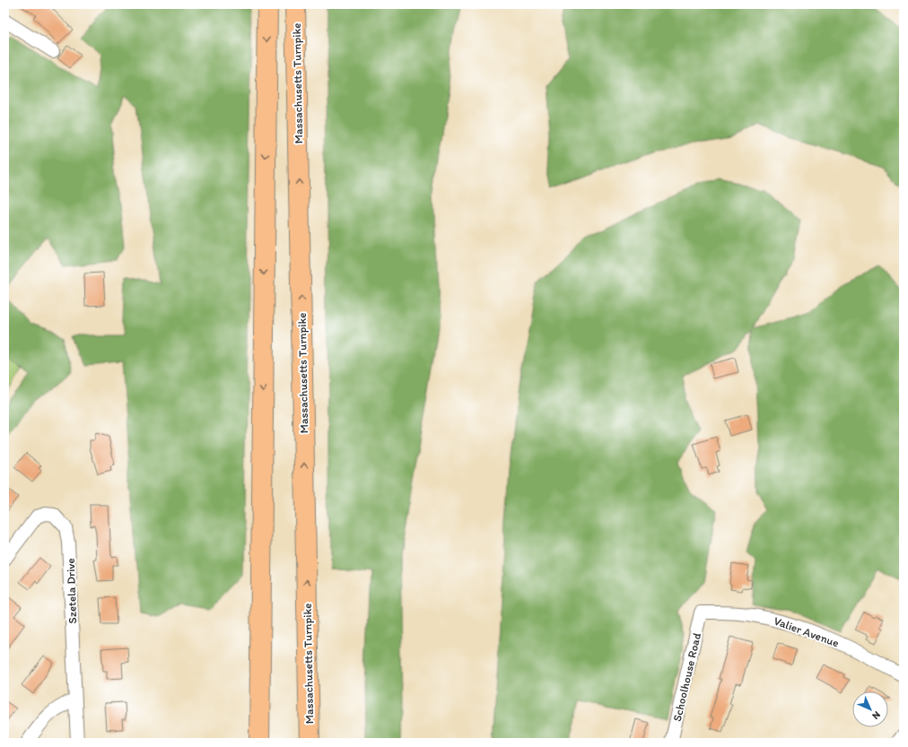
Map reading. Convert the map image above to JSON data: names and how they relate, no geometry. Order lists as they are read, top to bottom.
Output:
{
  "streets": {
    "highway": ["Massachusetts Turnpike"],
    "street": ["Szetela Drive", "Valier Avenue", "Schoolhouse Road"]
  },
  "crossings": [
    ["Valier Avenue", "Schoolhouse Road"]
  ],
  "north": "bottom right"
}
